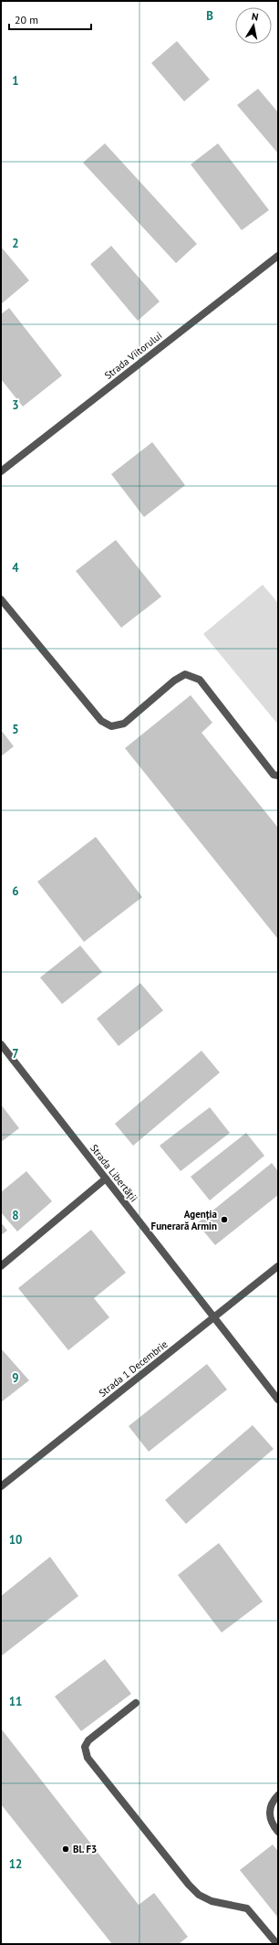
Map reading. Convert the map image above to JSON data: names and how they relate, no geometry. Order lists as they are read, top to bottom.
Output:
{
  "streets": {
    "street": ["Strada Viitorului", "Strada Libertății", "Strada 1 Decembrie"]
  },
  "crossings": [
    ["Strada Libertății", "Strada 1 Decembrie"]
  ],
  "places": ["Agenția Funerară Armin", "Bl. F3"],
  "scale_bar": "20 m",
  "north": "top",
  "grid": {
    "columns": ["B"],
    "rows": [
      "1",
      "2",
      "3",
      "4",
      "5",
      "6",
      "7",
      "8",
      "9",
      "10",
      "11",
      "12"
    ]
  }
}
